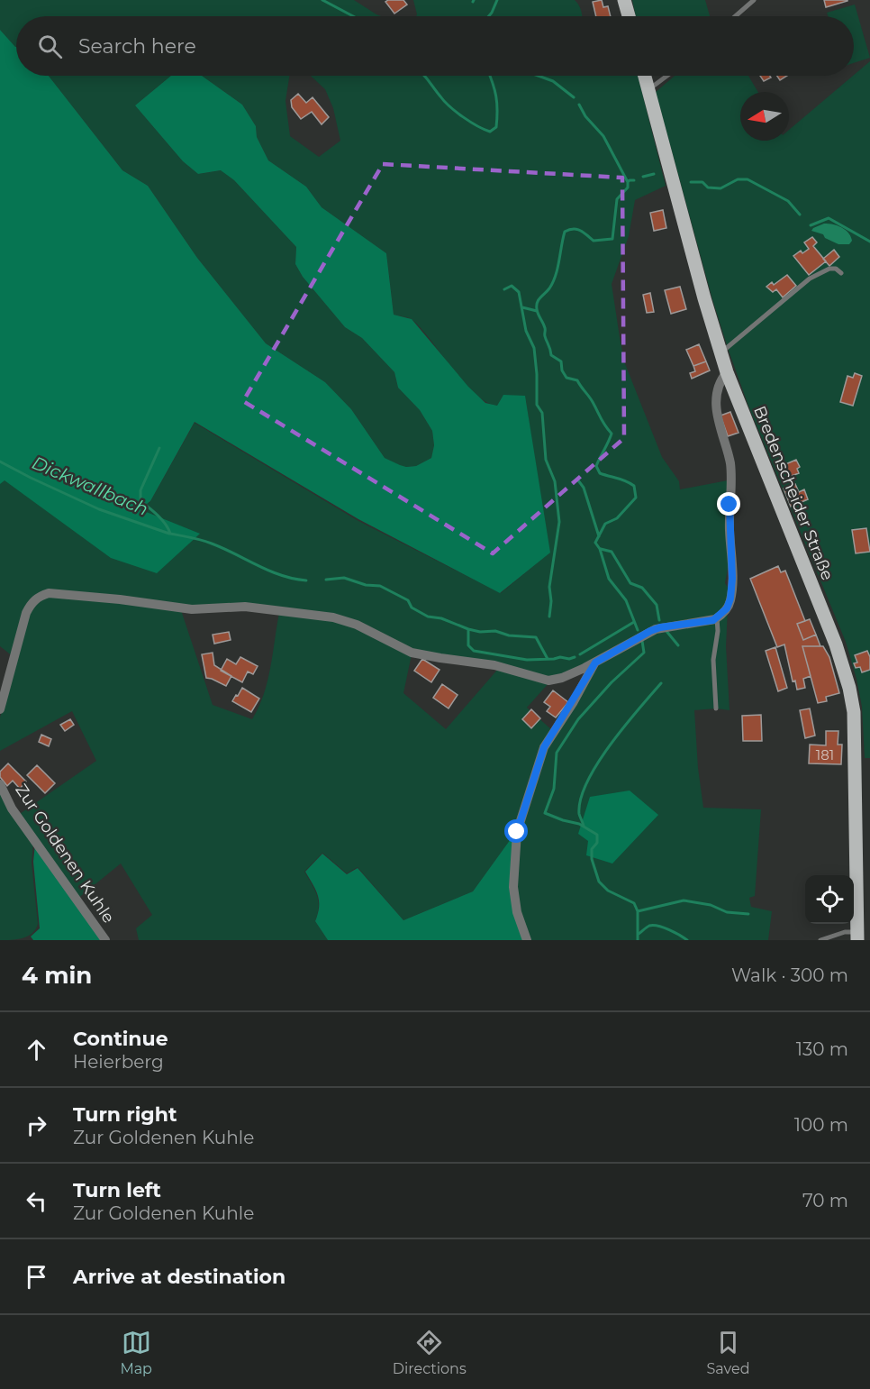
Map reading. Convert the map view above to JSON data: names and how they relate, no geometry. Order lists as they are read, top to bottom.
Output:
{
  "streets": {
    "main road": ["Bredenscheider Straße"],
    "street": ["Zur Goldenen Kuhle"]
  },
  "water": ["Dickwallbach"],
  "house_numbers": ["181"],
  "north": "left",
  "page": {
    "search": "Search here",
    "heading": ["4 min", "Walk · 300 m"],
    "list": [
      ["Continue", "Heierberg", "130 m"],
      ["Turn right", "Zur Goldenen Kuhle", "100 m"],
      ["Turn left", "Zur Goldenen Kuhle", "70 m"],
      "Arrive at destination"
    ],
    "nav": ["Map", "Directions", "Saved"]
  }
}
